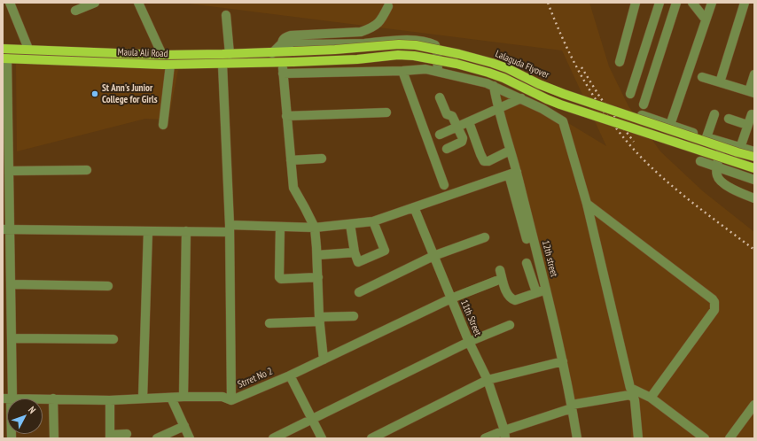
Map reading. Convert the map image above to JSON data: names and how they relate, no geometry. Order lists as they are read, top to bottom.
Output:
{
  "streets": {
    "main road": ["Maula Ali Road", "Lalaguda Flyover"],
    "street": ["12th street", "11th Street", "Strret No 2"]
  },
  "crossings": [
    ["Maula Ali Road", "Lalaguda Flyover"],
    ["11th Street", "Strret No 2"]
  ],
  "places": ["St Ann's Junior College for Girls"],
  "north": "top right"
}
